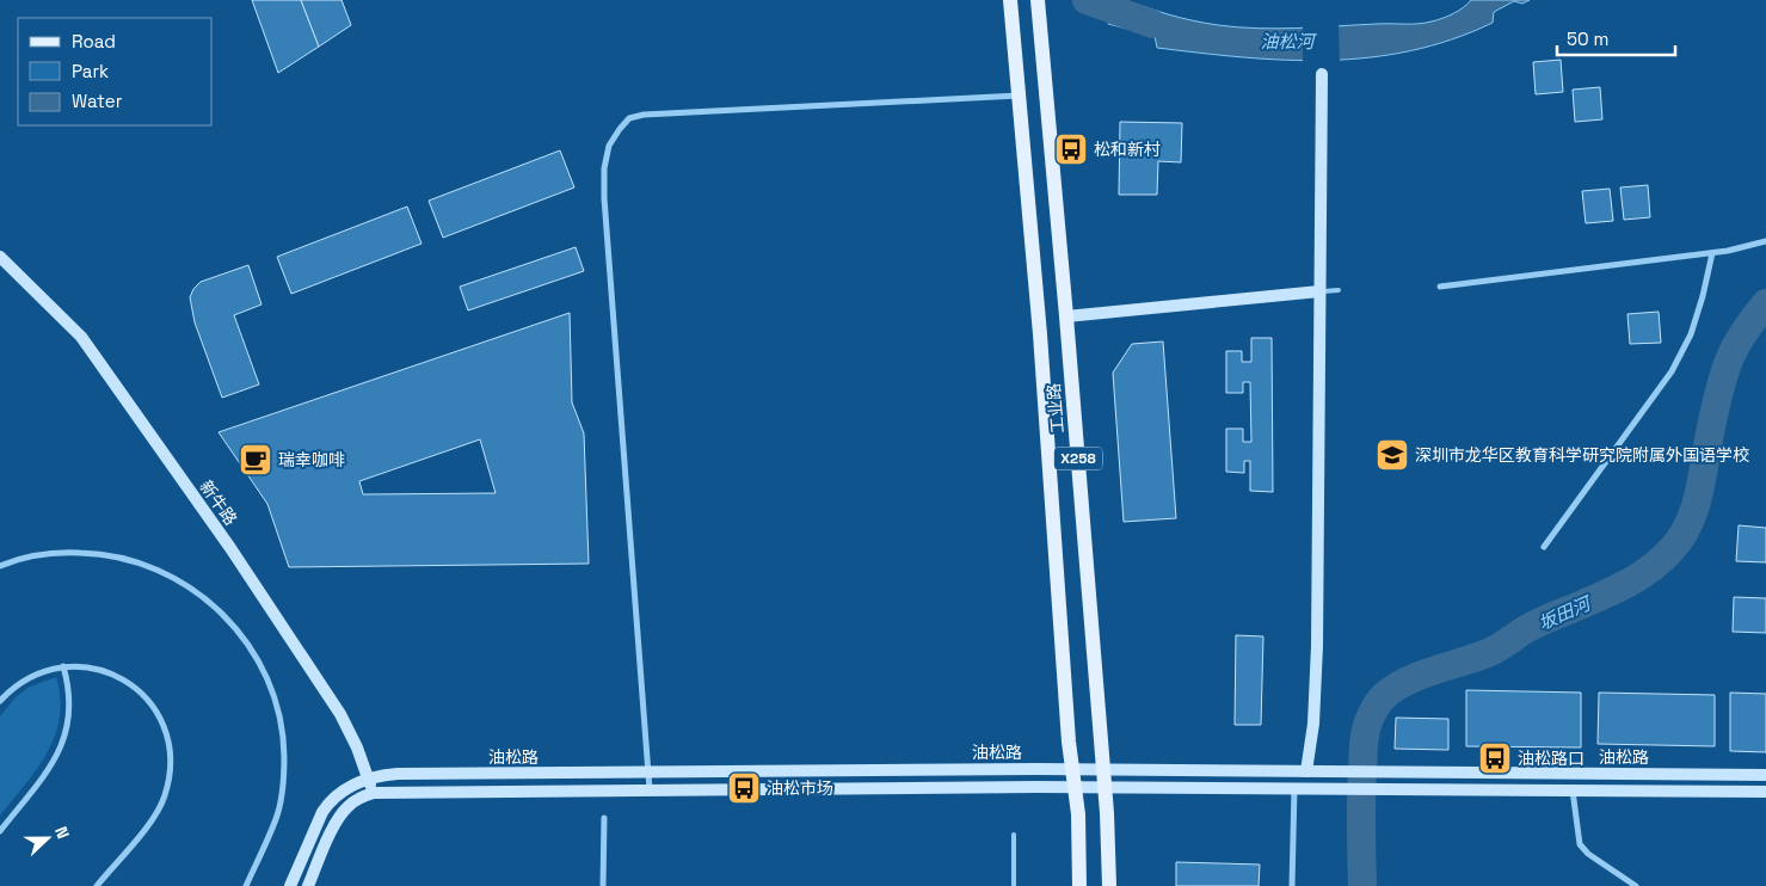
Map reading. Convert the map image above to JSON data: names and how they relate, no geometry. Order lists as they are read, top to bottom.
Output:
{
  "streets": {
    "main road": ["工业路", "X258"],
    "street": ["新牛路", "油松路"]
  },
  "crossings": [
    ["工业路", "油松路"],
    ["新牛路", "油松路"]
  ],
  "water": ["油松河", "坂田河"],
  "places": {
    "bus stop": ["松和新村", "油松路口", "油松市场"],
    "school or university": ["深圳市龙华区教育科学研究院附属外国语学校"],
    "cafe": ["瑞幸咖啡"]
  },
  "legend": ["Road", "Park", "Water"],
  "scale_bar": "50 m",
  "north": "right"
}
